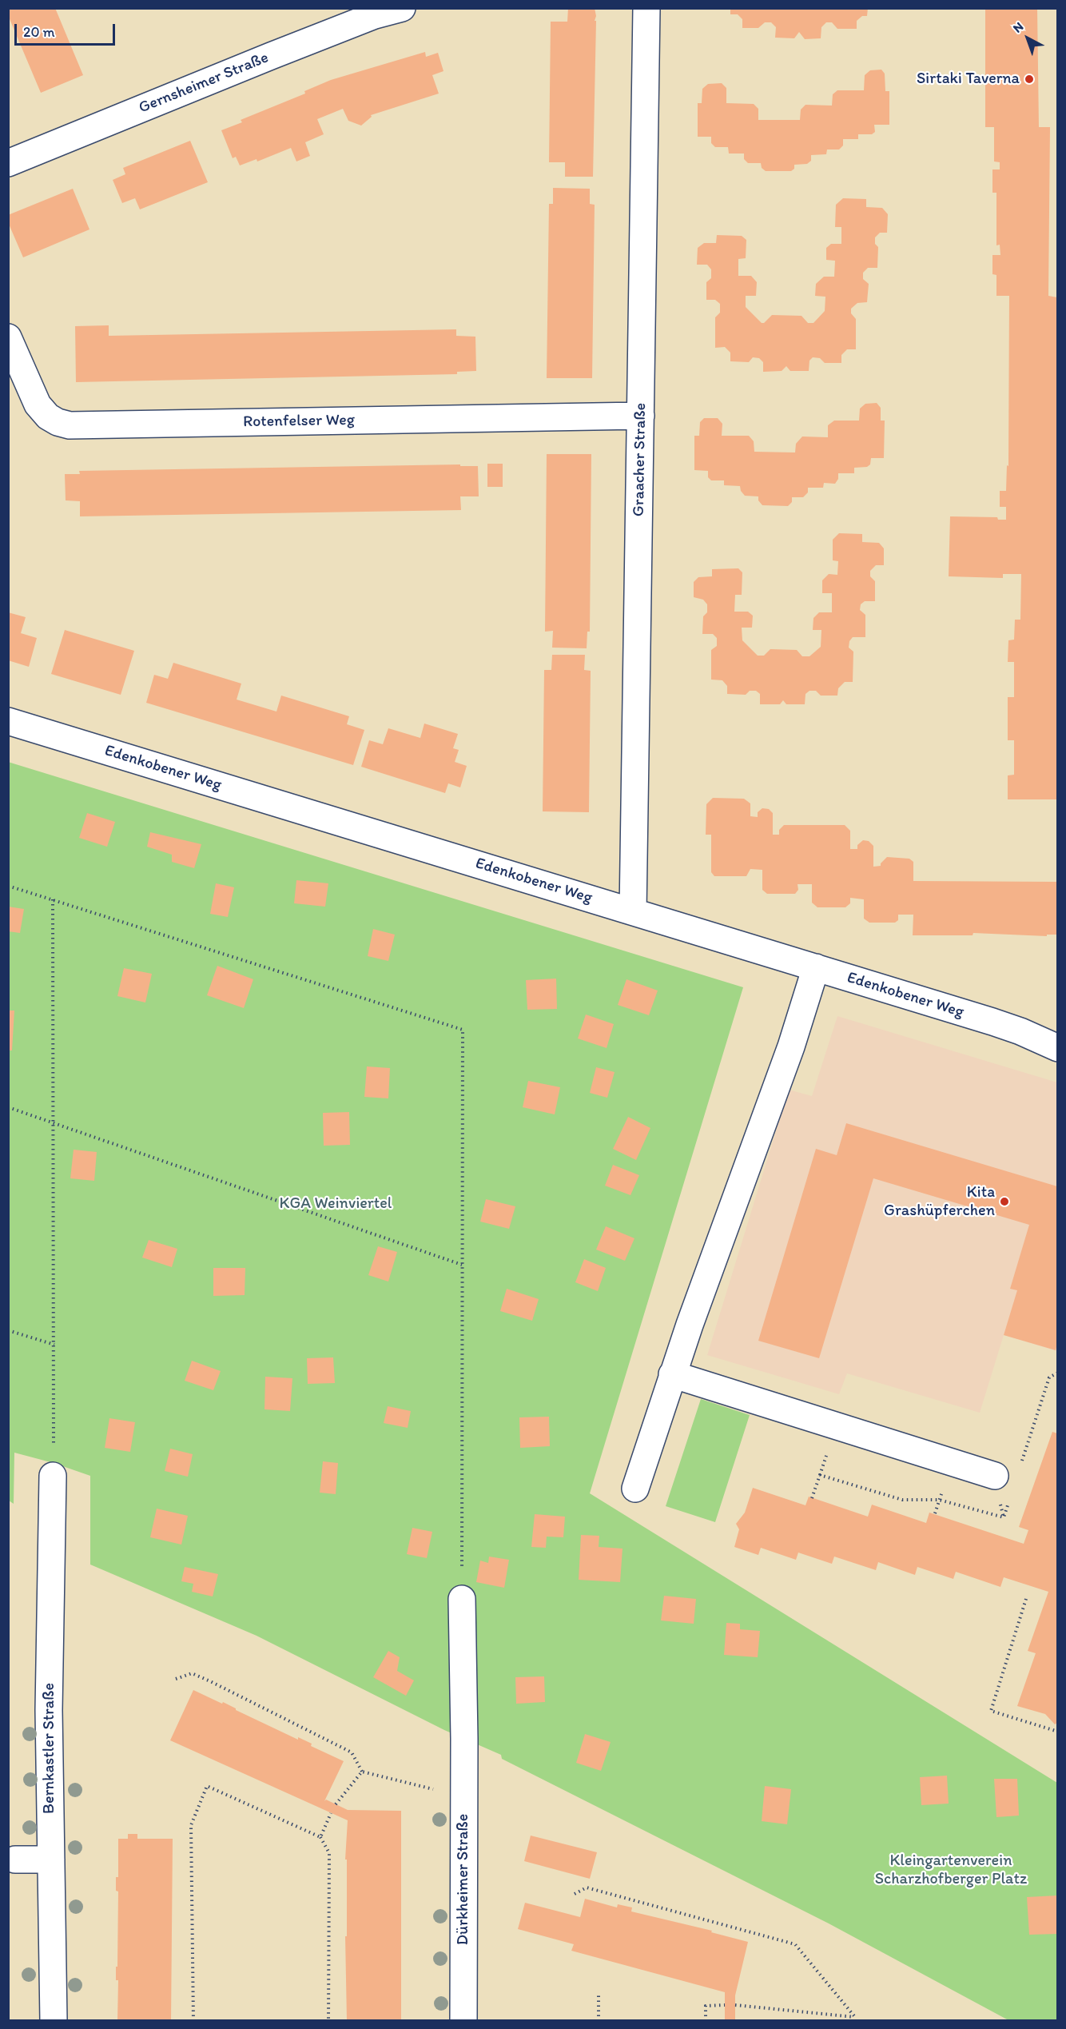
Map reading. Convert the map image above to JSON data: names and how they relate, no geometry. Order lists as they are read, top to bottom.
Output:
{
  "streets": {
    "street": [
      "Gernsheimer Straße",
      "Rotenfelser Weg",
      "Graacher Straße",
      "Edenkobener Weg",
      "Bernkastler Straße",
      "Dürkheimer Straße"
    ]
  },
  "crossings": [
    ["Rotenfelser Weg", "Graacher Straße"],
    ["Graacher Straße", "Edenkobener Weg"]
  ],
  "parks": ["KGA Weinviertel", "Kleingartenverein Scharzhofberger Platz"],
  "places": ["Sirtaki Taverna", "Kita Grashüpferchen"],
  "scale_bar": "20 m",
  "north": "top left"
}
